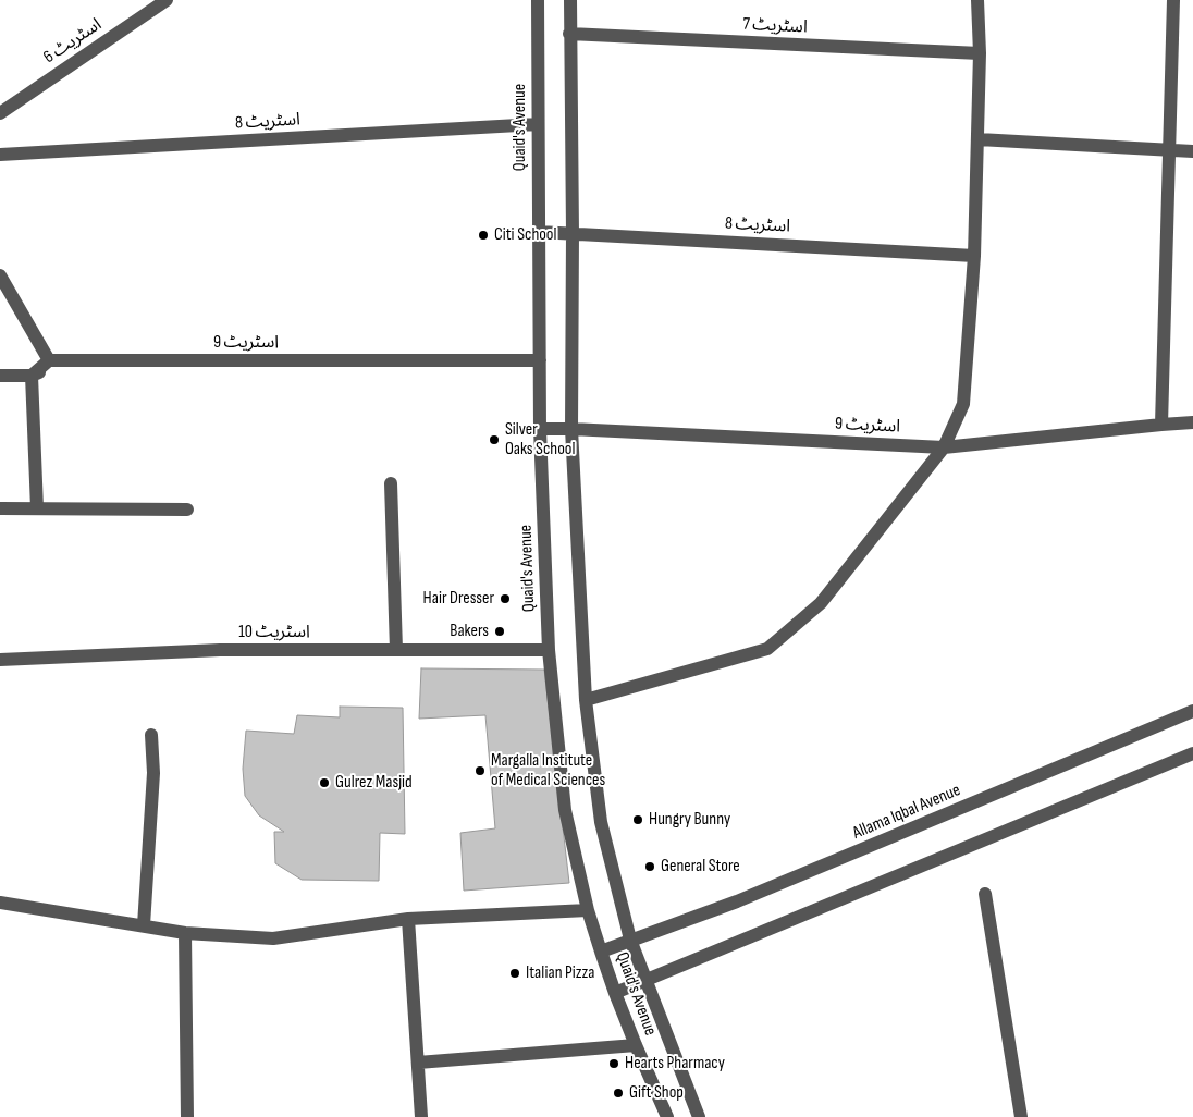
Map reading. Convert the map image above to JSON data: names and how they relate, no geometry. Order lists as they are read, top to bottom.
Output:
{
  "streets": {
    "street": [
      "اسٹریٹ 7",
      "اسٹریٹ 6",
      "اسٹریٹ 8",
      "Quaid's Avenue",
      "اسٹریٹ 9",
      "اسٹریٹ 10",
      "Allama Iqbal Avenue"
    ]
  },
  "crossings": [
    ["اسٹریٹ 7", "Quaid's Avenue"],
    ["اسٹریٹ 8", "Quaid's Avenue"],
    ["Quaid's Avenue", "اسٹریٹ 9"],
    ["Quaid's Avenue", "اسٹریٹ 10"],
    ["Quaid's Avenue", "Allama Iqbal Avenue"]
  ],
  "places": [
    "Citi School",
    "Silver Oaks School",
    "Hair Dresser",
    "Bakers",
    "Margalla Institute of Medical Sciences",
    "Gulrez Masjid",
    "Hungry Bunny",
    "General Store",
    "Italian Pizza",
    "Hearts Pharmacy",
    "Gift Shop"
  ]
}
